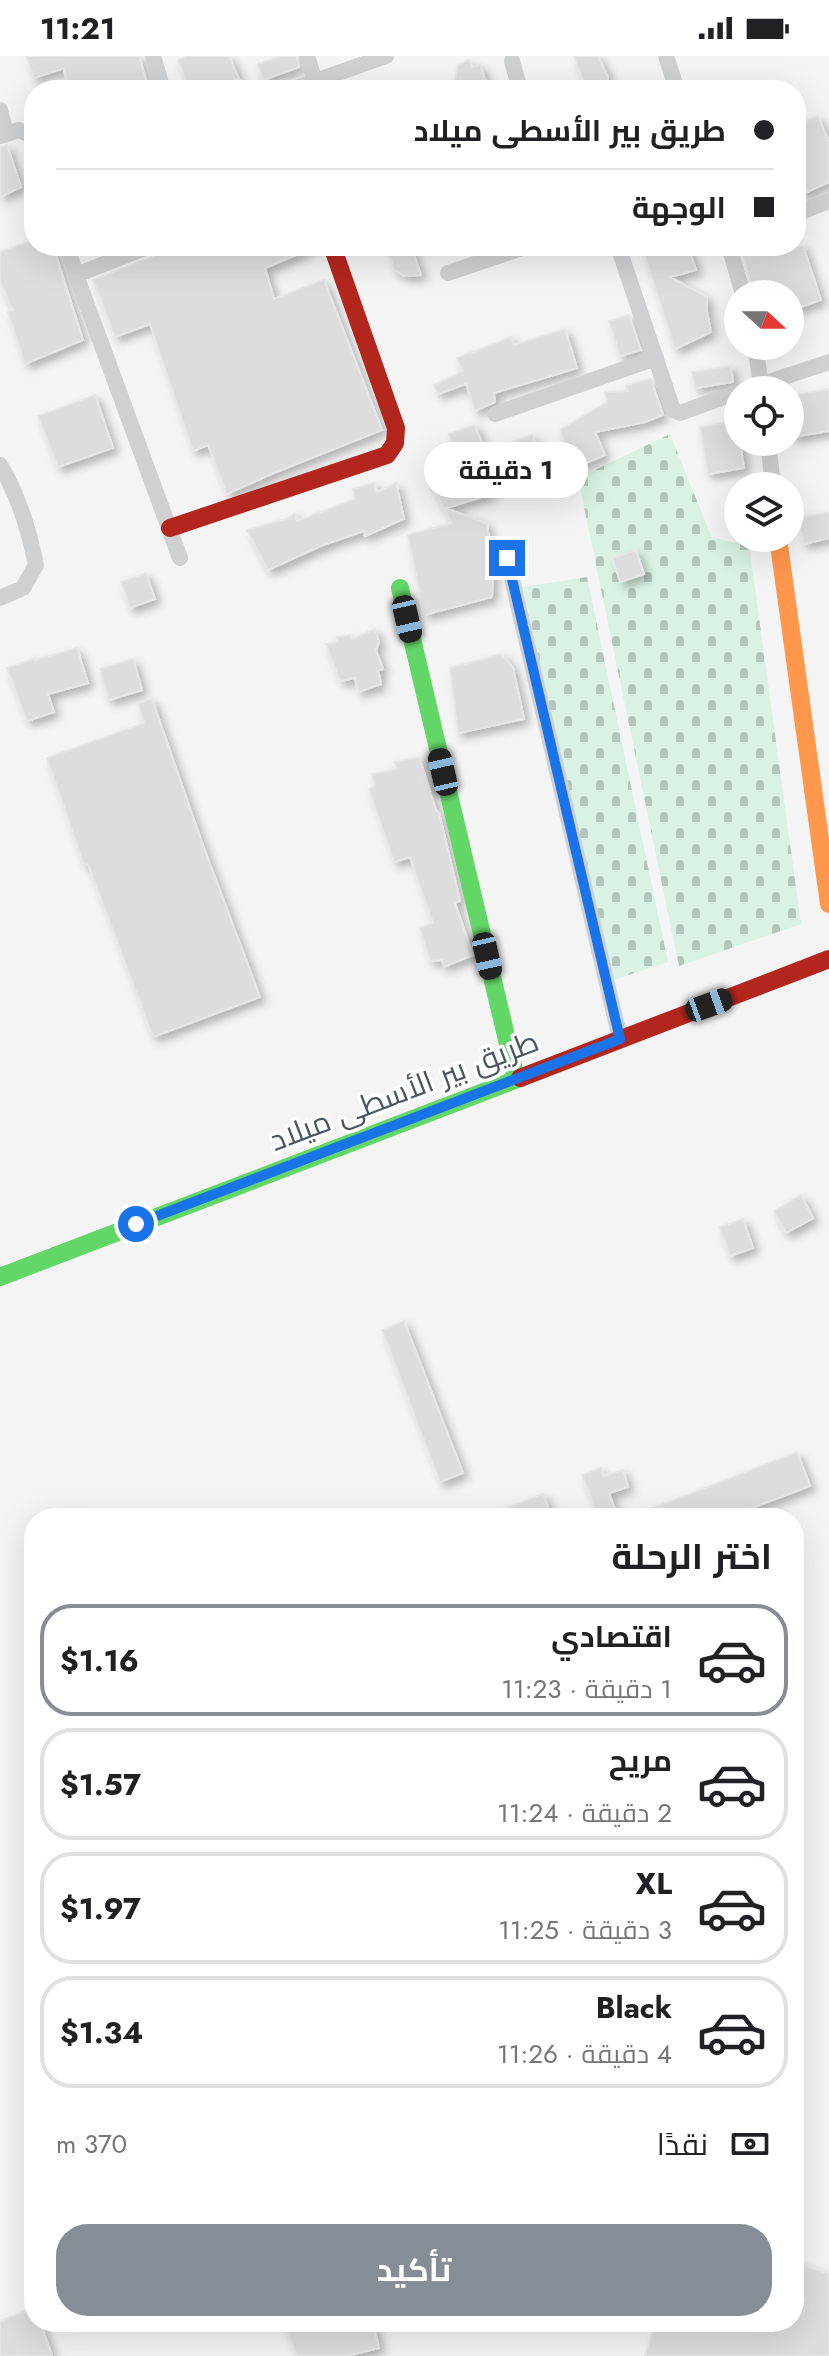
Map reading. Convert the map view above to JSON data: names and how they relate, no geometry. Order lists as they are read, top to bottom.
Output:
{
  "streets": {
    "street": ["طريق بير الأسطى ميلاد"]
  },
  "north": "right",
  "page": {
    "status": "11:21",
    "banner": ["طريق بير الأسطى ميلاد", "الوجهة"],
    "bubble": "1 دقيقة",
    "heading": "اختر الرحلة",
    "list": [
      {
        "name": "اقتصادي",
        "note": "1 دقيقة · 11:23",
        "value": "$1.16"
      },
      {
        "name": "مريح",
        "note": "2 دقيقة · 11:24",
        "value": "$1.57"
      },
      {
        "name": "XL",
        "note": "3 دقيقة · 11:25",
        "value": "$1.97"
      },
      {
        "name": "Black",
        "note": "4 دقيقة · 11:26",
        "value": "$1.34"
      }
    ],
    "pay": ["نقدًا", "370 m"],
    "buttons": "تأكيد"
  }
}
